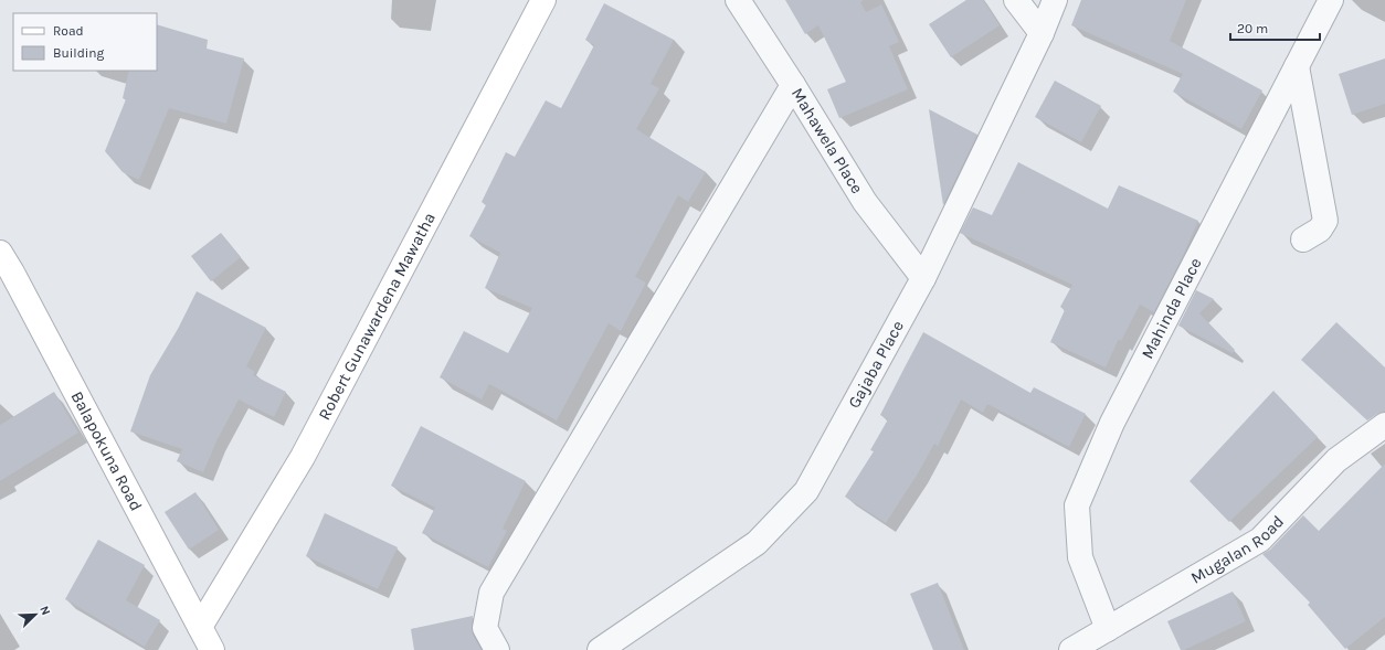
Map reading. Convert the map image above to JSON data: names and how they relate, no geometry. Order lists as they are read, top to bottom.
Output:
{
  "streets": {
    "main road": ["Robert Gunawardena Mawatha", "Balapokuna Road"],
    "street": [
      "Mahawela Place",
      "Mahinda Place",
      "Gajaba Place",
      "Mugalan Road"
    ]
  },
  "crossings": [
    ["Mahawela Place", "Gajaba Place"],
    ["Mahinda Place", "Mugalan Road"],
    ["Robert Gunawardena Mawatha", "Balapokuna Road"]
  ],
  "legend": ["Road", "Building"],
  "scale_bar": "20 m",
  "north": "top right"
}
